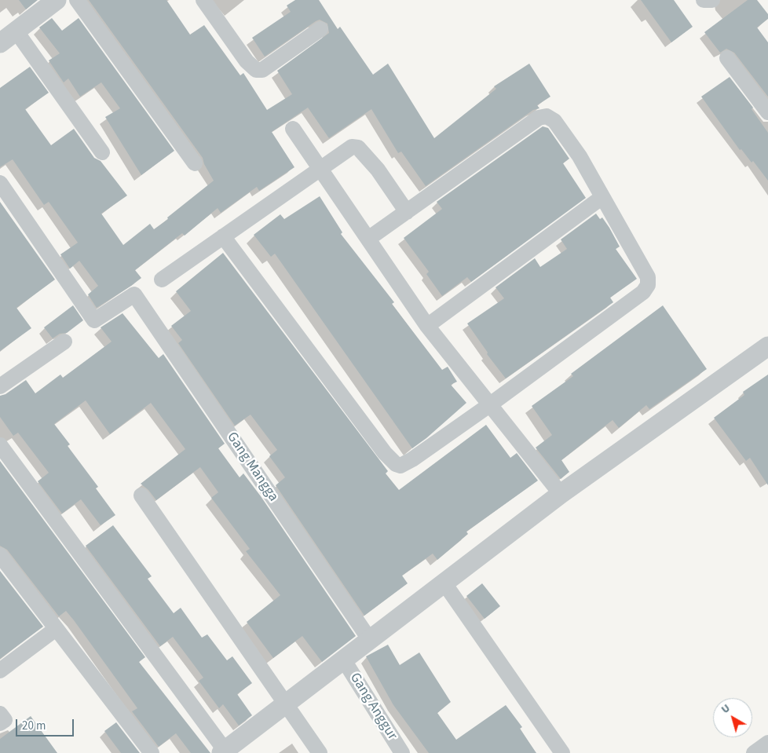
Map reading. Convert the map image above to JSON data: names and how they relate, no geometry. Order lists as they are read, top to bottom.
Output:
{
  "streets": {
    "street": ["Gang Mangga", "Gang Anggur"]
  },
  "scale_bar": "20 m",
  "north": "top left"
}
